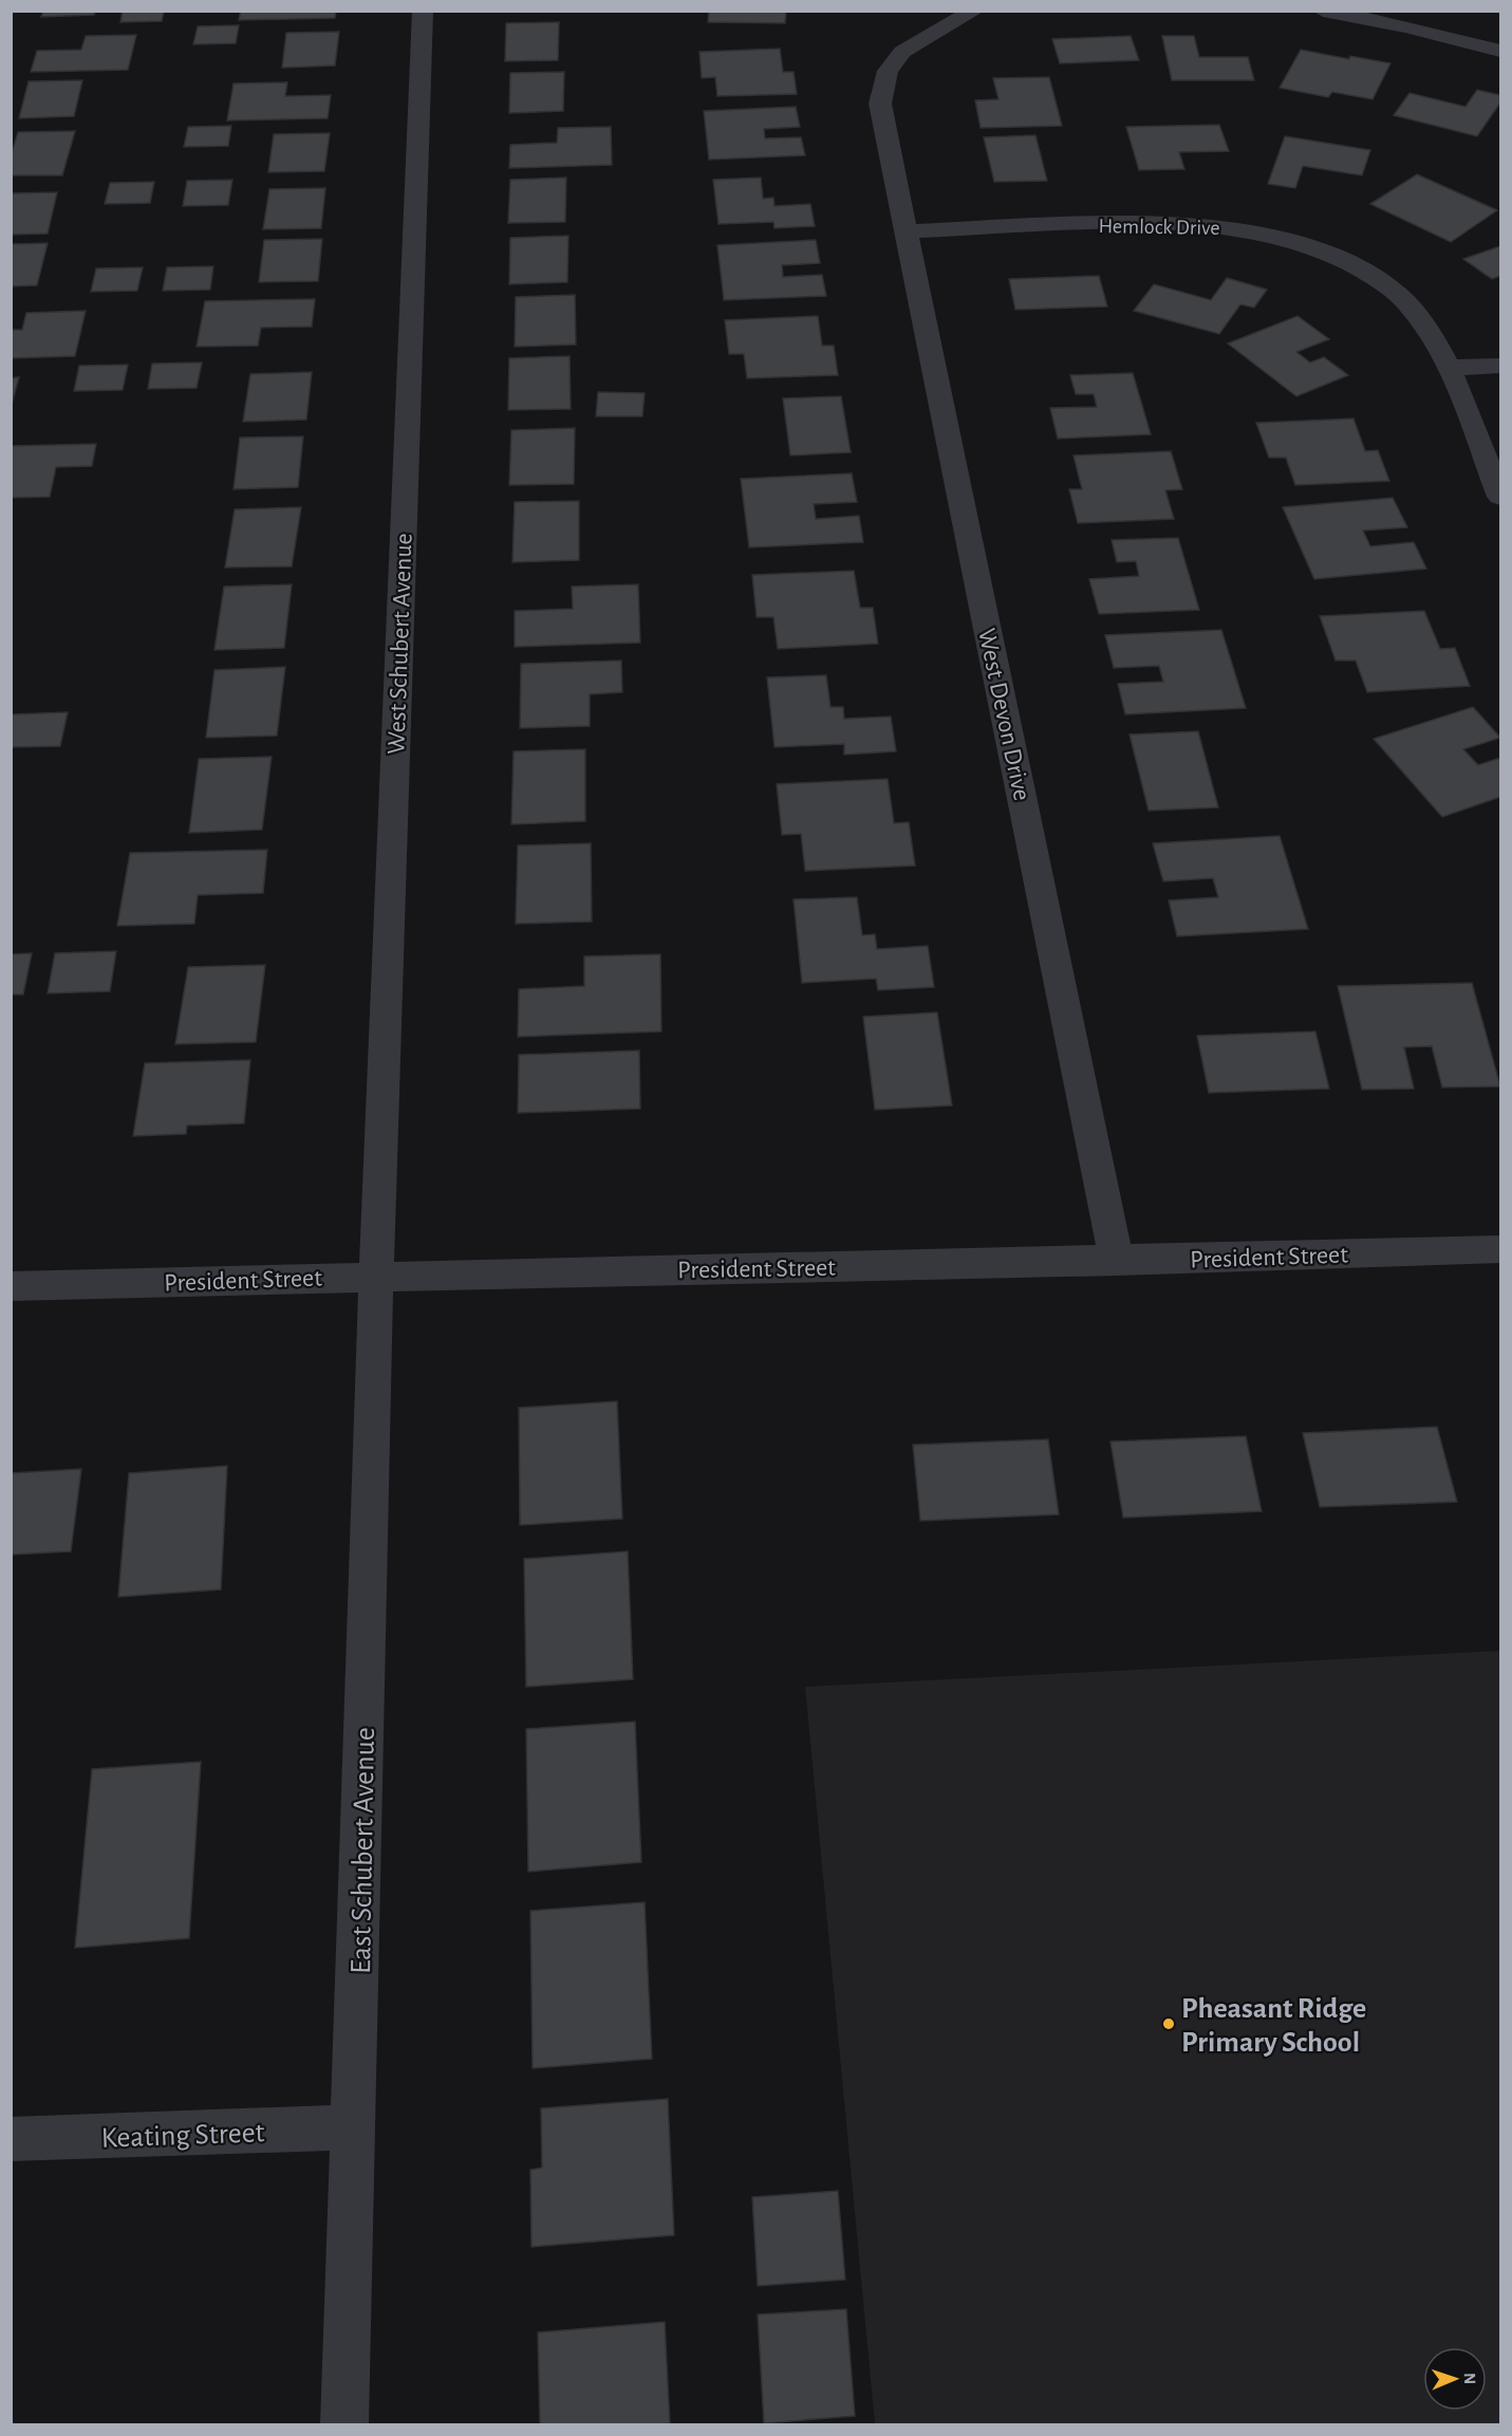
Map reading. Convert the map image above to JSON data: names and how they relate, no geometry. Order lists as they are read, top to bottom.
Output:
{
  "streets": {
    "street": [
      "Hemlock Drive",
      "West Schubert Avenue",
      "West Devon Drive",
      "President Street",
      "East Schubert Avenue",
      "Keating Street"
    ]
  },
  "crossings": [
    ["Hemlock Drive", "West Devon Drive"],
    ["West Schubert Avenue", "President Street"],
    ["West Schubert Avenue", "East Schubert Avenue"],
    ["West Devon Drive", "President Street"],
    ["President Street", "East Schubert Avenue"],
    ["East Schubert Avenue", "Keating Street"]
  ],
  "places": ["Pheasant Ridge Primary School"],
  "north": "right"
}
